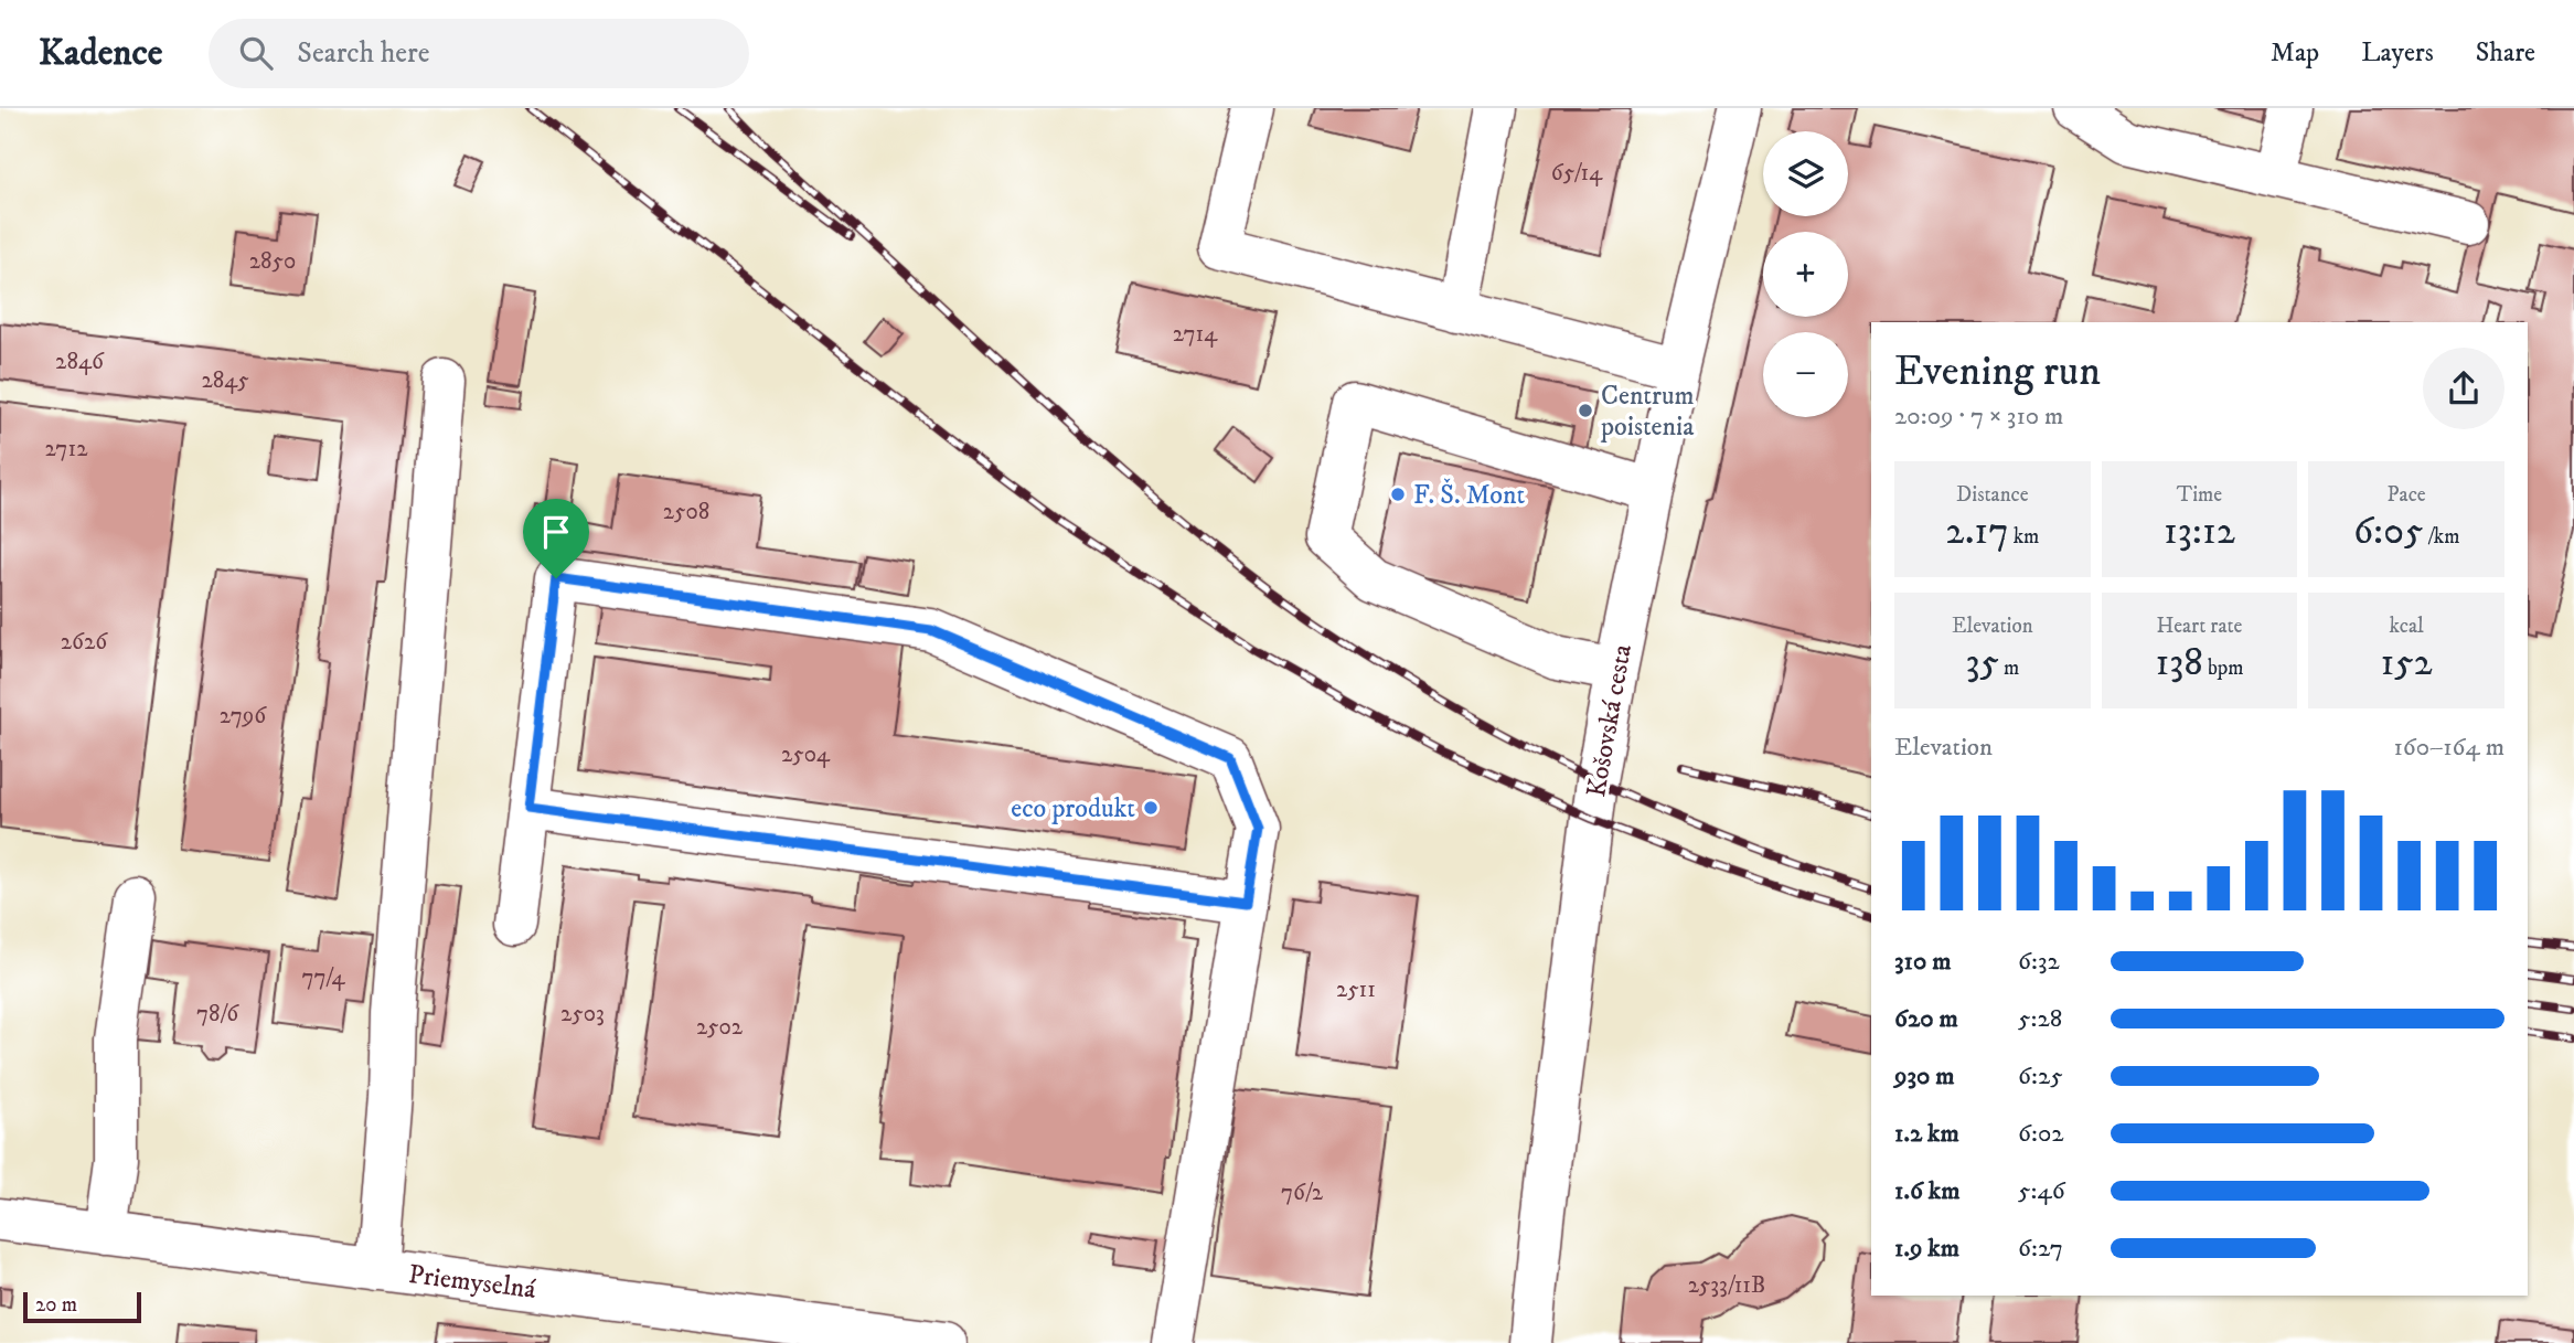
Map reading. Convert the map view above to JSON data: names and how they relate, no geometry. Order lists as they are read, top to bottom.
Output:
{
  "streets": {
    "street": ["Košovská cesta", "Priemyselná"]
  },
  "places": ["Centrum poistenia", "F. Š. Mont", "eco produkt"],
  "house_numbers": [
    "65/14",
    "2850",
    "2714",
    "2846",
    "2845",
    "2712",
    "2508",
    "2626",
    "2796",
    "2504",
    "77/4",
    "2511",
    "78/6",
    "2503",
    "2502",
    "76/2",
    "2533/11B"
  ],
  "scale_bar": "20 m",
  "page": {
    "header": "Kadence",
    "search": "Search here",
    "nav": ["Map", "Layers", "Share"],
    "map_buttons": ["+", "−"],
    "heading": ["Evening run", "20:09 · 7 × 310 m"],
    "stats": [
      ["Distance", "2.17 km"],
      ["Time", "13:12"],
      ["Pace", "6:05 /km"],
      ["Elevation", "35 m"],
      ["Heart rate", "138 bpm"],
      ["kcal", "152"]
    ],
    "chart": ["Elevation", "160–164 m"],
    "list": [
      {
        "name": "310 m",
        "note": "6:32"
      },
      {
        "name": "620 m",
        "note": "5:28"
      },
      {
        "name": "930 m",
        "note": "6:25"
      },
      {
        "name": "1.2 km",
        "note": "6:02"
      },
      {
        "name": "1.6 km",
        "note": "5:46"
      },
      {
        "name": "1.9 km",
        "note": "6:27"
      }
    ],
    "scale": "20 m"
  }
}
